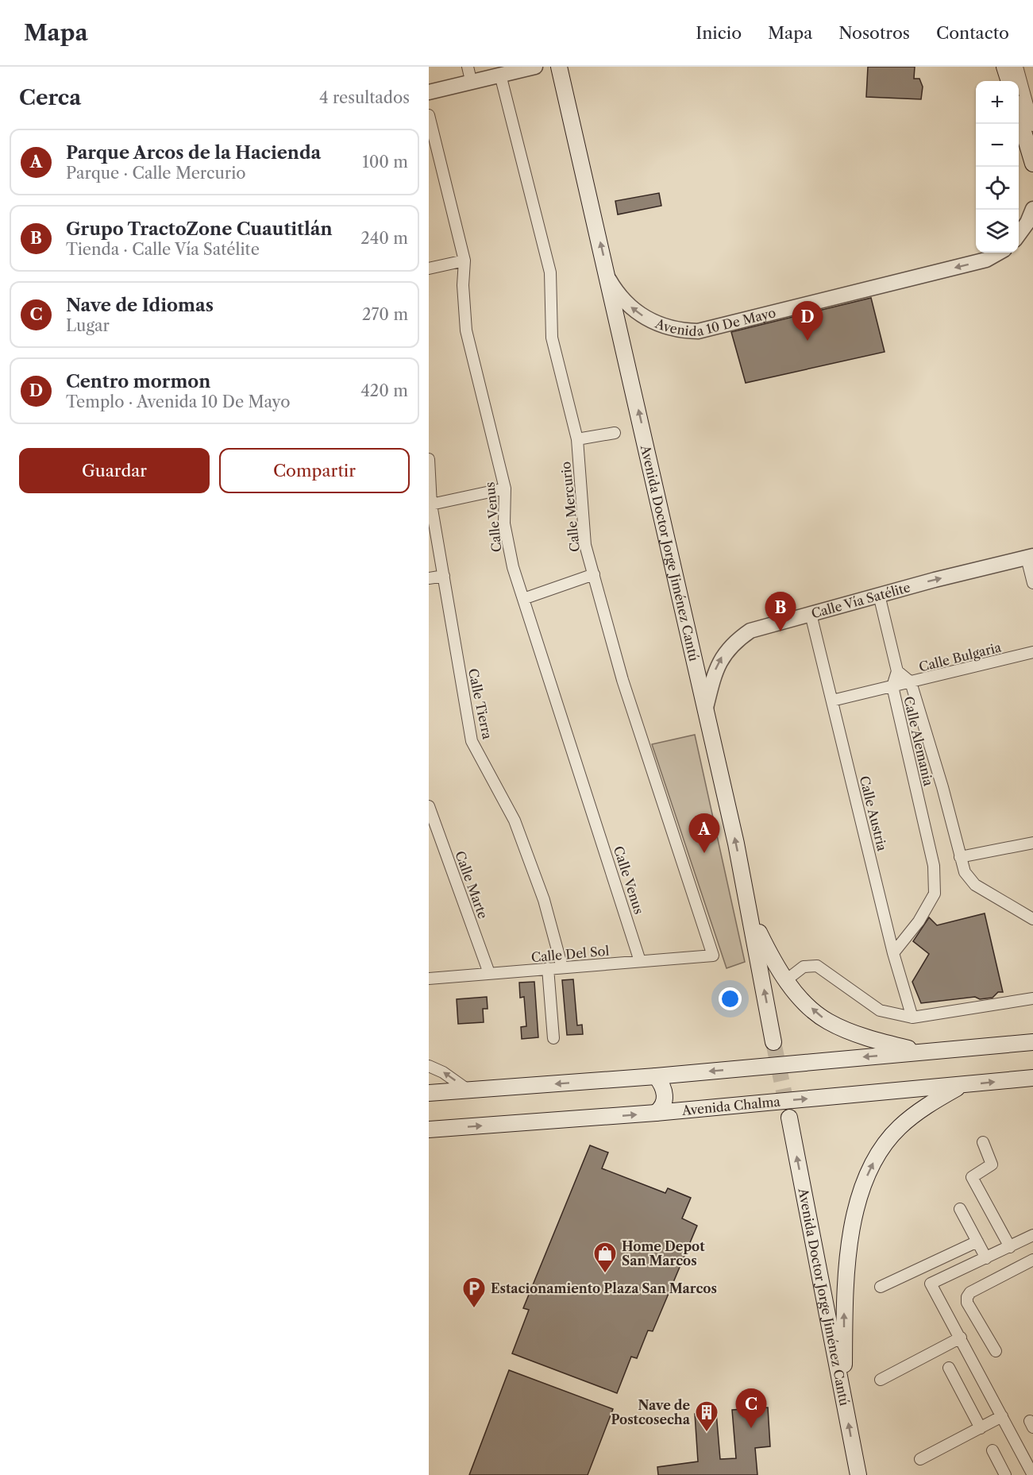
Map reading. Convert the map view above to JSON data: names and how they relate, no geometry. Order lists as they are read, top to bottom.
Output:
{
  "streets": {
    "main road": ["Avenida Doctor Jorge Jiménez Cantú", "Avenida Chalma"],
    "street": [
      "Avenida 10 De Mayo",
      "Calle Mercurio",
      "Calle Venus",
      "Calle Vía Satélite",
      "Calle Bulgaria",
      "Calle Tierra",
      "Calle Alemania",
      "Calle Austria",
      "Calle Marte",
      "Calle Del Sol"
    ]
  },
  "crossings": [
    ["Avenida 10 De Mayo", "Avenida Doctor Jorge Jiménez Cantú"],
    ["Calle Mercurio", "Calle Del Sol"],
    ["Calle Venus", "Calle Del Sol"],
    ["Avenida Doctor Jorge Jiménez Cantú", "Calle Vía Satélite"],
    ["Calle Vía Satélite", "Calle Austria"],
    ["Calle Bulgaria", "Calle Alemania"],
    ["Calle Bulgaria", "Calle Austria"],
    ["Calle Tierra", "Calle Del Sol"],
    ["Calle Alemania", "Calle Austria"],
    ["Calle Marte", "Calle Del Sol"]
  ],
  "one_way": ["Avenida 10 De Mayo", "Avenida Doctor Jorge Jiménez Cantú", "Calle Vía Satélite"],
  "places": {
    "shop": ["Home Depot San Marcos"],
    "parking": ["Estacionamiento Plaza San Marcos"],
    "building": ["Nave de Postcosecha"]
  },
  "page": {
    "header": "Mapa",
    "nav": [
      "Inicio",
      "Mapa",
      "Nosotros",
      "Contacto"
    ],
    "heading": ["Cerca", "4 resultados"],
    "map_buttons": ["+", "−"],
    "list": [
      {
        "mark": "A",
        "name": "Parque Arcos de la Hacienda",
        "note": "Parque · Calle Mercurio",
        "value": "100 m"
      },
      {
        "mark": "B",
        "name": "Grupo TractoZone Cuautitlán",
        "note": "Tienda · Calle Vía Satélite",
        "value": "240 m"
      },
      {
        "mark": "C",
        "name": "Nave de Idiomas",
        "note": "Lugar",
        "value": "270 m"
      },
      {
        "mark": "D",
        "name": "Centro mormon",
        "note": "Templo · Avenida 10 De Mayo",
        "value": "420 m"
      }
    ],
    "pins": [
      "D",
      "B",
      "A",
      "C"
    ],
    "buttons": ["Guardar", "Compartir"]
  }
}
